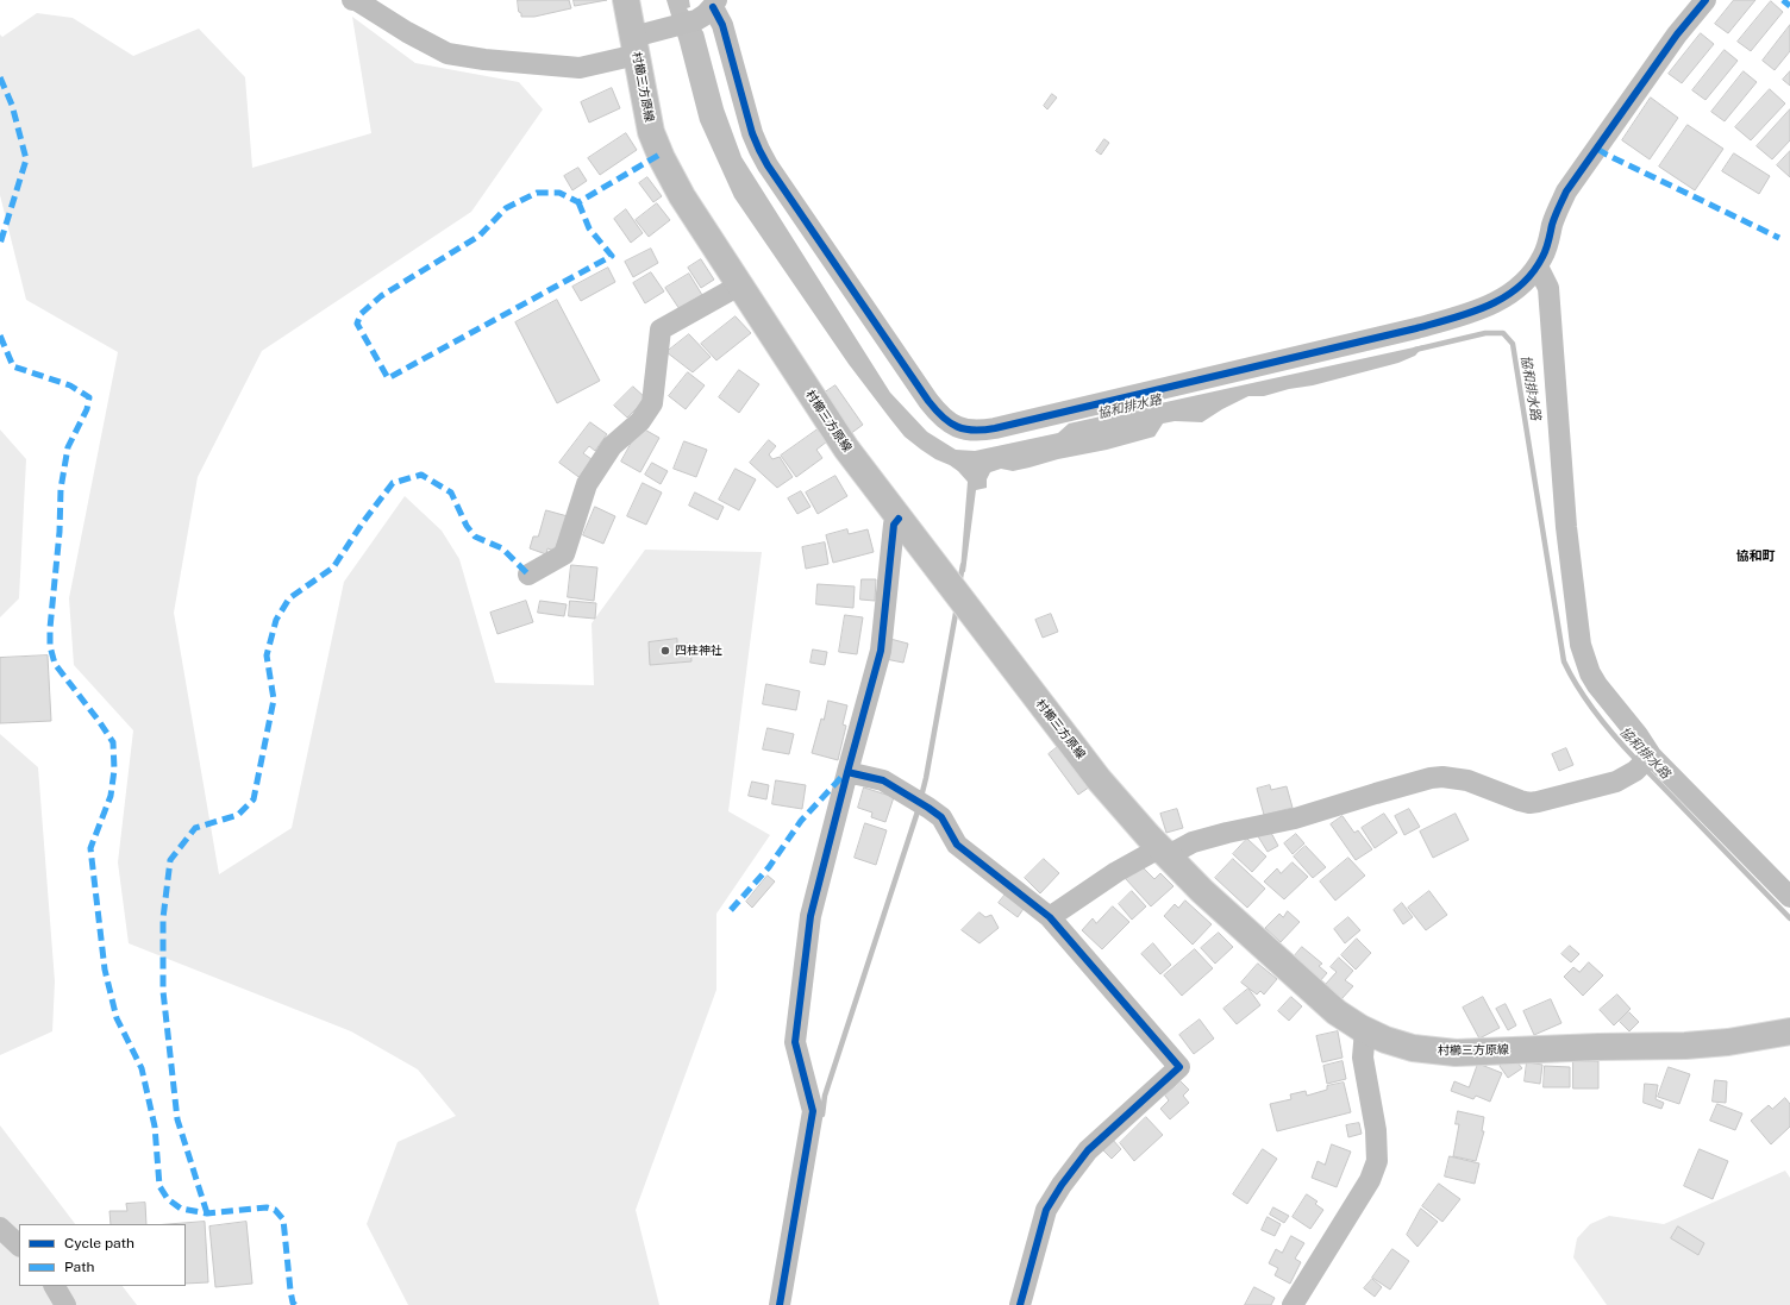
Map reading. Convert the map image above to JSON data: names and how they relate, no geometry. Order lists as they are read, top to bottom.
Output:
{
  "streets": {
    "main road": ["村櫛三方原線"]
  },
  "districts": ["協和町"],
  "water": ["協和排水路"],
  "places": ["四柱神社"],
  "legend": ["Cycle path", "Path"]
}
